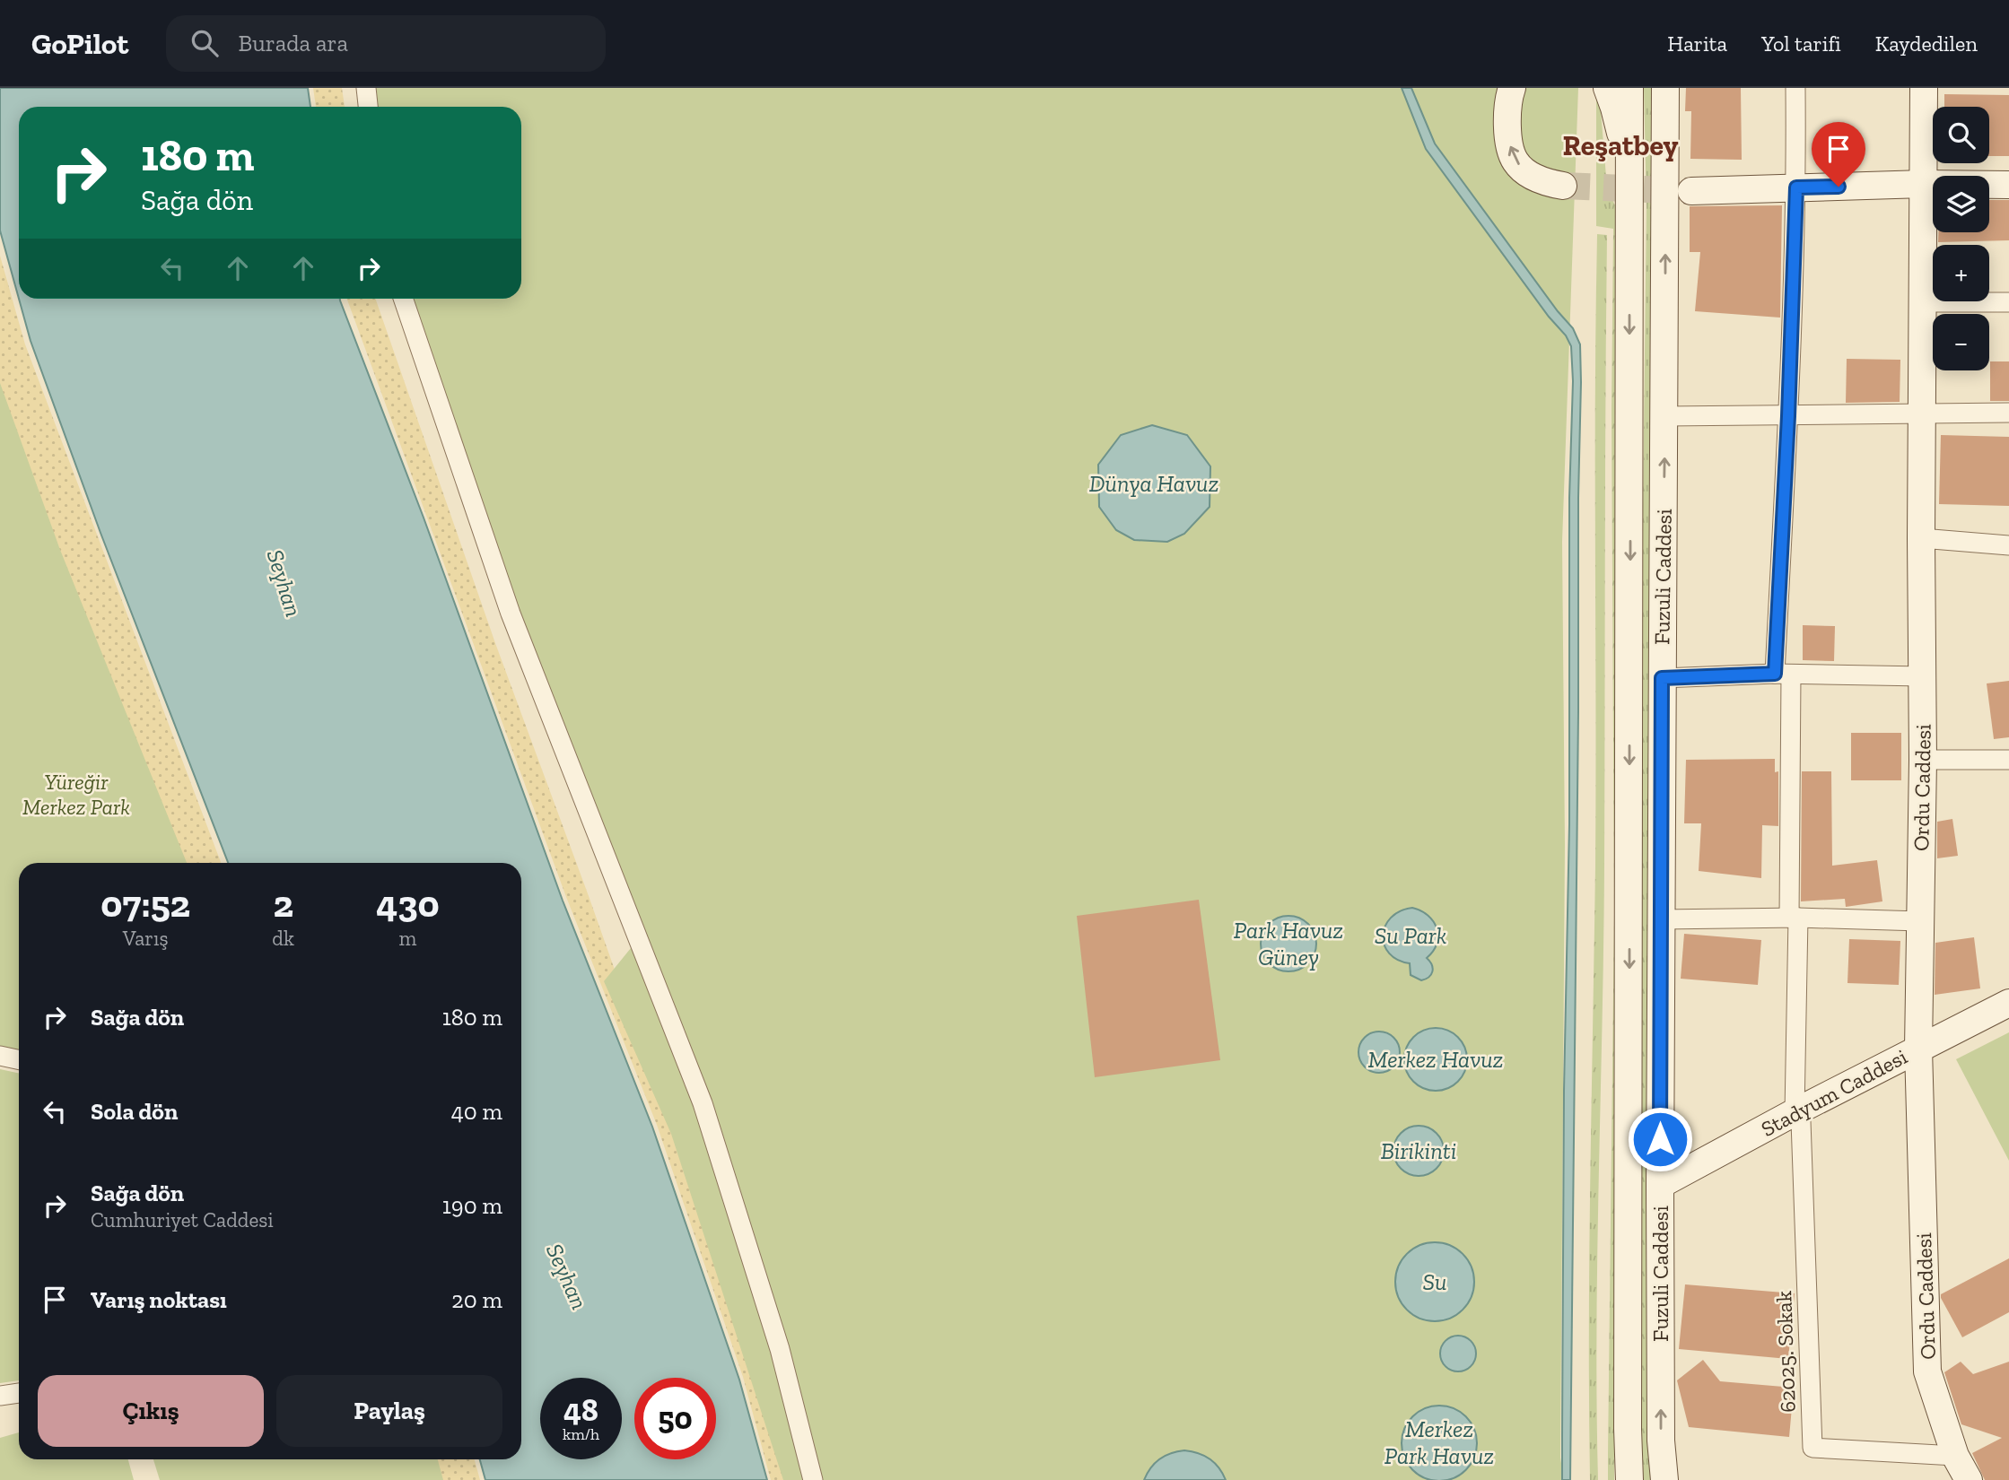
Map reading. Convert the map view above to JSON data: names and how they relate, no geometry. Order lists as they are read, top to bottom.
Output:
{
  "streets": {
    "main road": ["Fuzuli Caddesi", "Ordu Caddesi", "Stadyum Caddesi"],
    "street": ["62025. Sokak"]
  },
  "crossings": [
    ["Fuzuli Caddesi", "Stadyum Caddesi"],
    ["Ordu Caddesi", "Stadyum Caddesi"],
    ["Ordu Caddesi", "62025. Sokak"],
    ["Stadyum Caddesi", "62025. Sokak"]
  ],
  "districts": ["Reşatbey"],
  "water": [
    "Dünya Havuz",
    "Seyhan",
    "Park Havuz Güney",
    "Su Park",
    "Merkez Havuz",
    "Birikinti",
    "Su",
    "Merkez Park Havuz"
  ],
  "parks": ["Yüreğir Merkez Park"],
  "page": {
    "header": "GoPilot",
    "search": "Burada ara",
    "nav": ["Harita", "Yol tarifi", "Kaydedilen"],
    "map_buttons": ["+", "−"],
    "turn": ["180 m", "Sağa dön"],
    "eta": [
      "07:52",
      "Varış",
      "2",
      "dk",
      "430",
      "m"
    ],
    "list": [
      {
        "name": "Sağa dön",
        "value": "180 m"
      },
      {
        "name": "Sola dön",
        "value": "40 m"
      },
      {
        "name": "Sağa dön",
        "note": "Cumhuriyet Caddesi",
        "value": "190 m"
      },
      {
        "name": "Varış noktası",
        "value": "20 m"
      }
    ],
    "buttons": ["Çıkış", "Paylaş"],
    "speed": "48 km/h",
    "limit": "50"
  }
}
